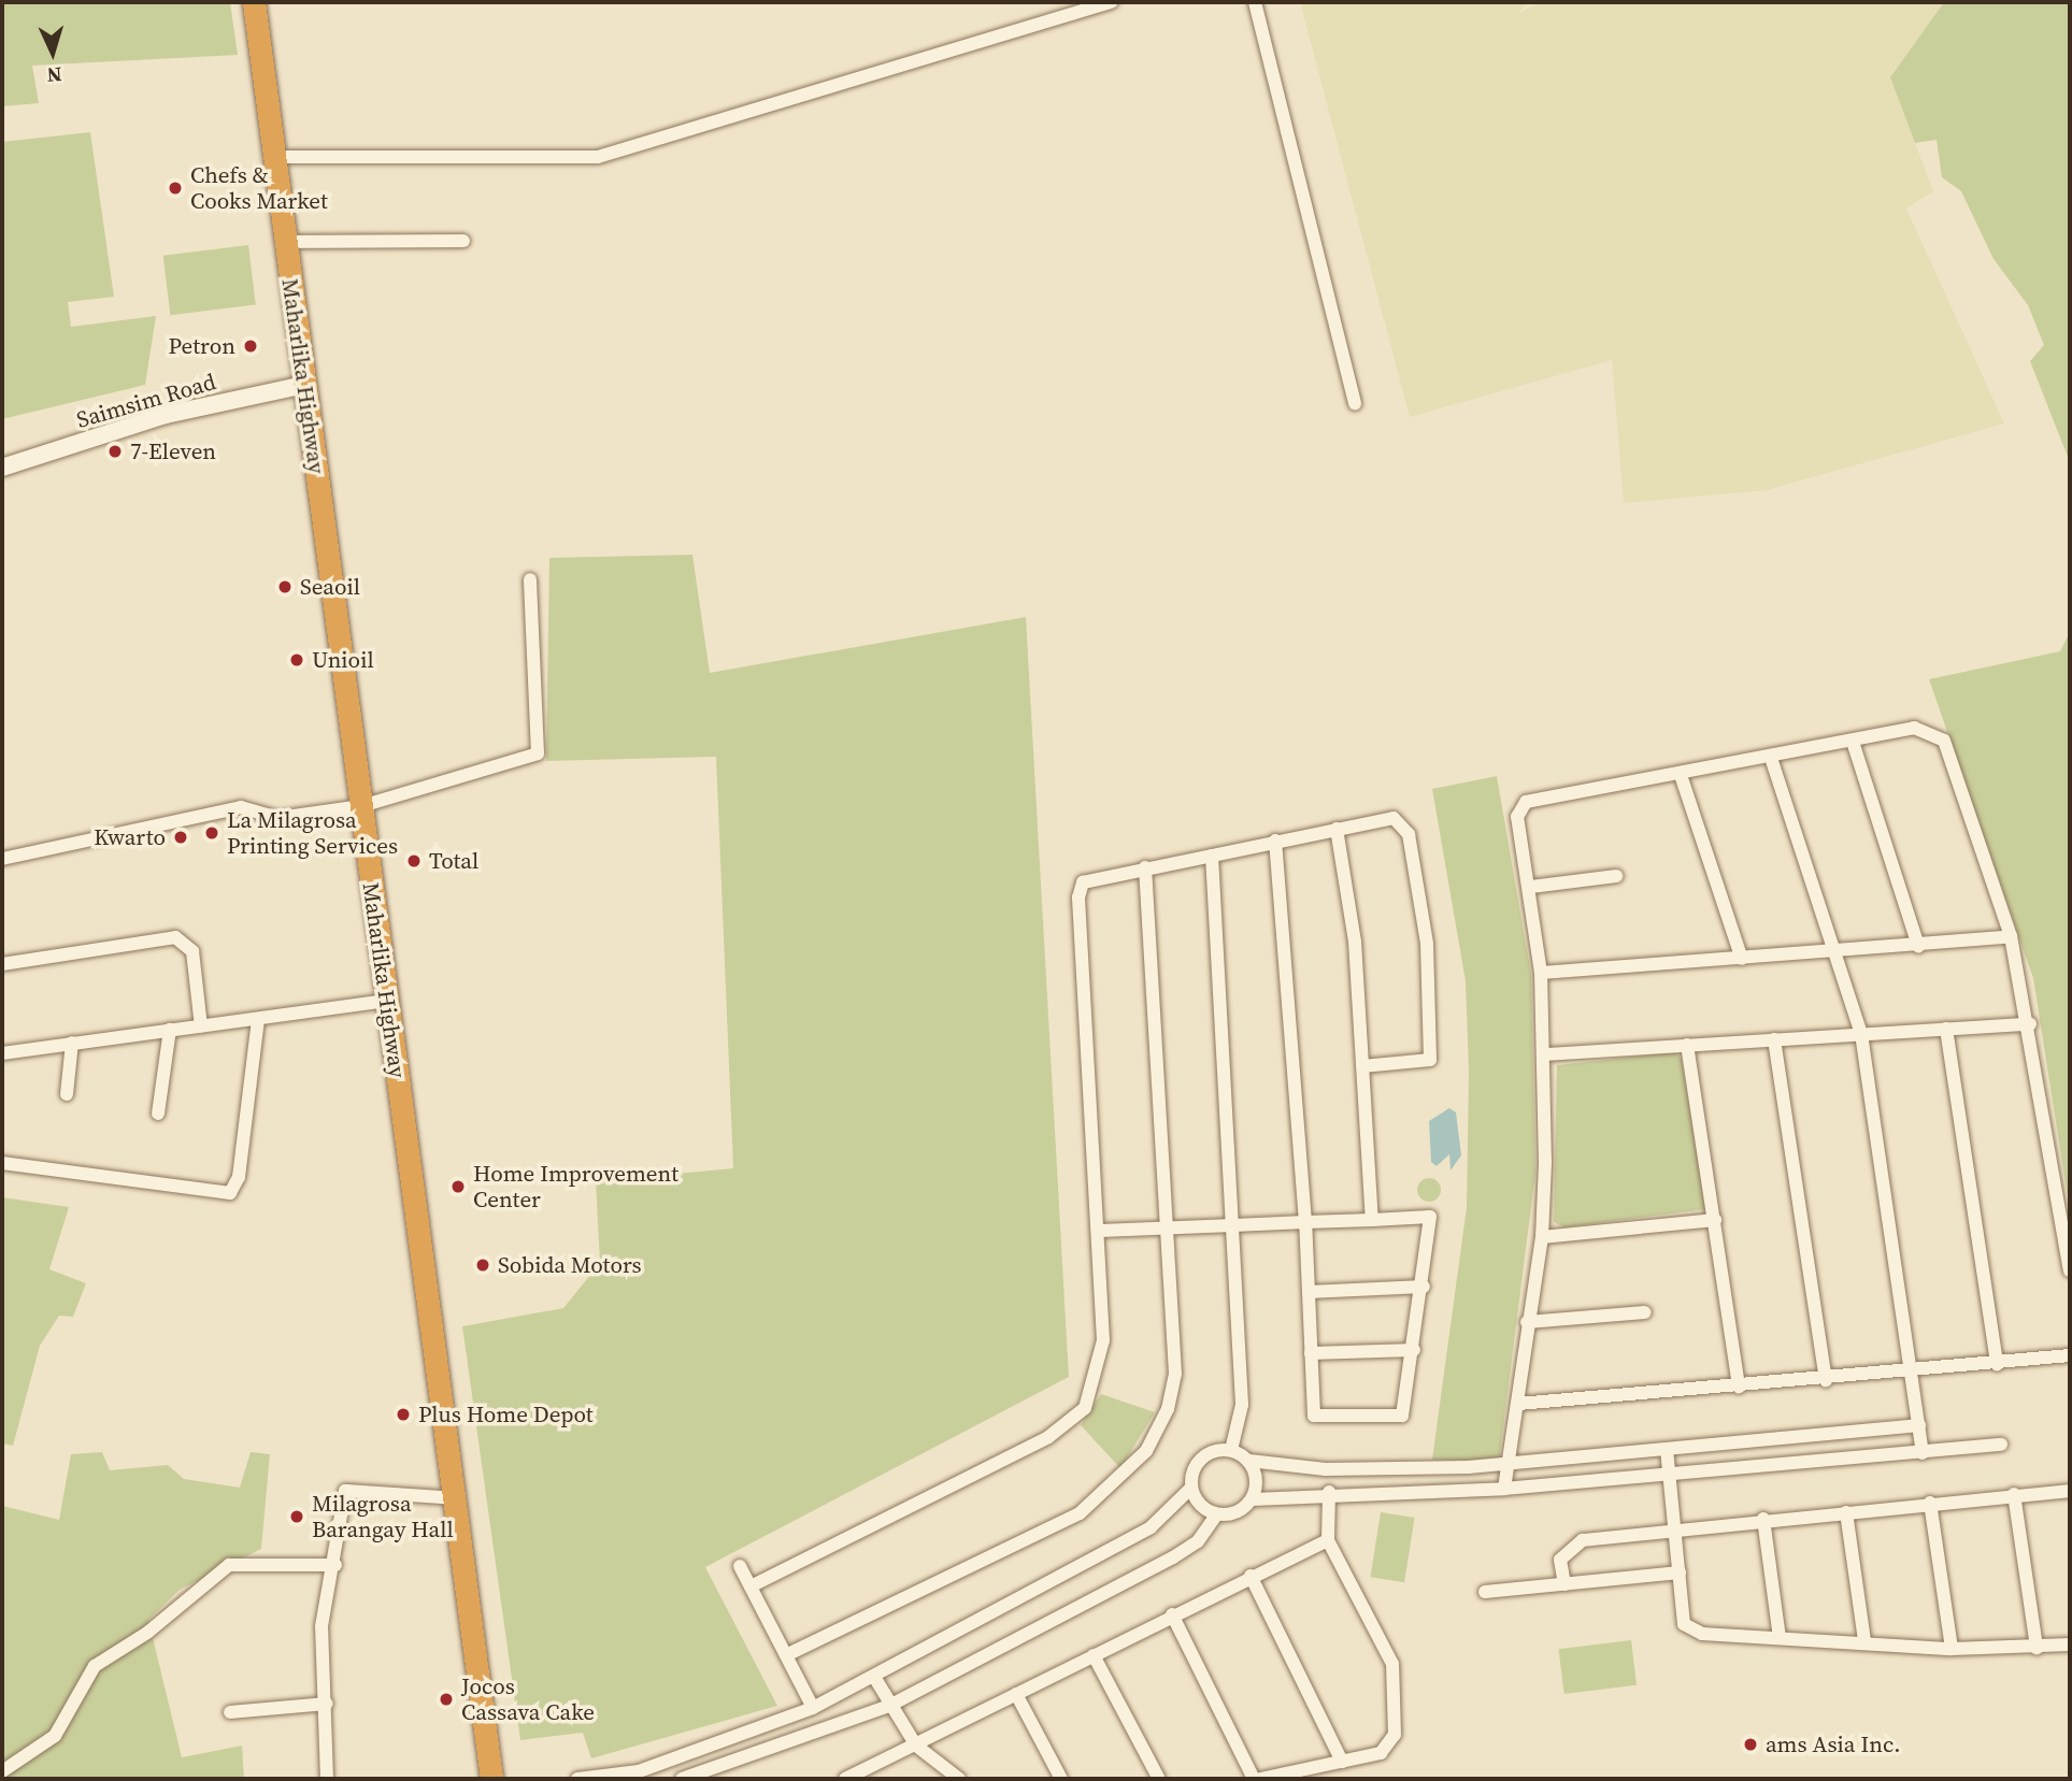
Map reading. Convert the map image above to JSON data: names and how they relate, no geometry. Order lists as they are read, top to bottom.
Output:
{
  "streets": {
    "highway": ["Maharlika Highway"],
    "street": ["Saimsim Road"]
  },
  "crossings": [
    ["Maharlika Highway", "Saimsim Road"]
  ],
  "places": [
    "Chefs & Cooks Market",
    "Petron",
    "7-Eleven",
    "Seaoil",
    "Unioil",
    "La Milagrosa Printing Services",
    "Kwarto",
    "Total",
    "Home Improvement Center",
    "Sobida Motors",
    "Plus Home Depot",
    "Milagrosa Barangay Hall",
    "Jocos Cassava Cake",
    "ams Asia Inc."
  ],
  "north": "bottom"
}
